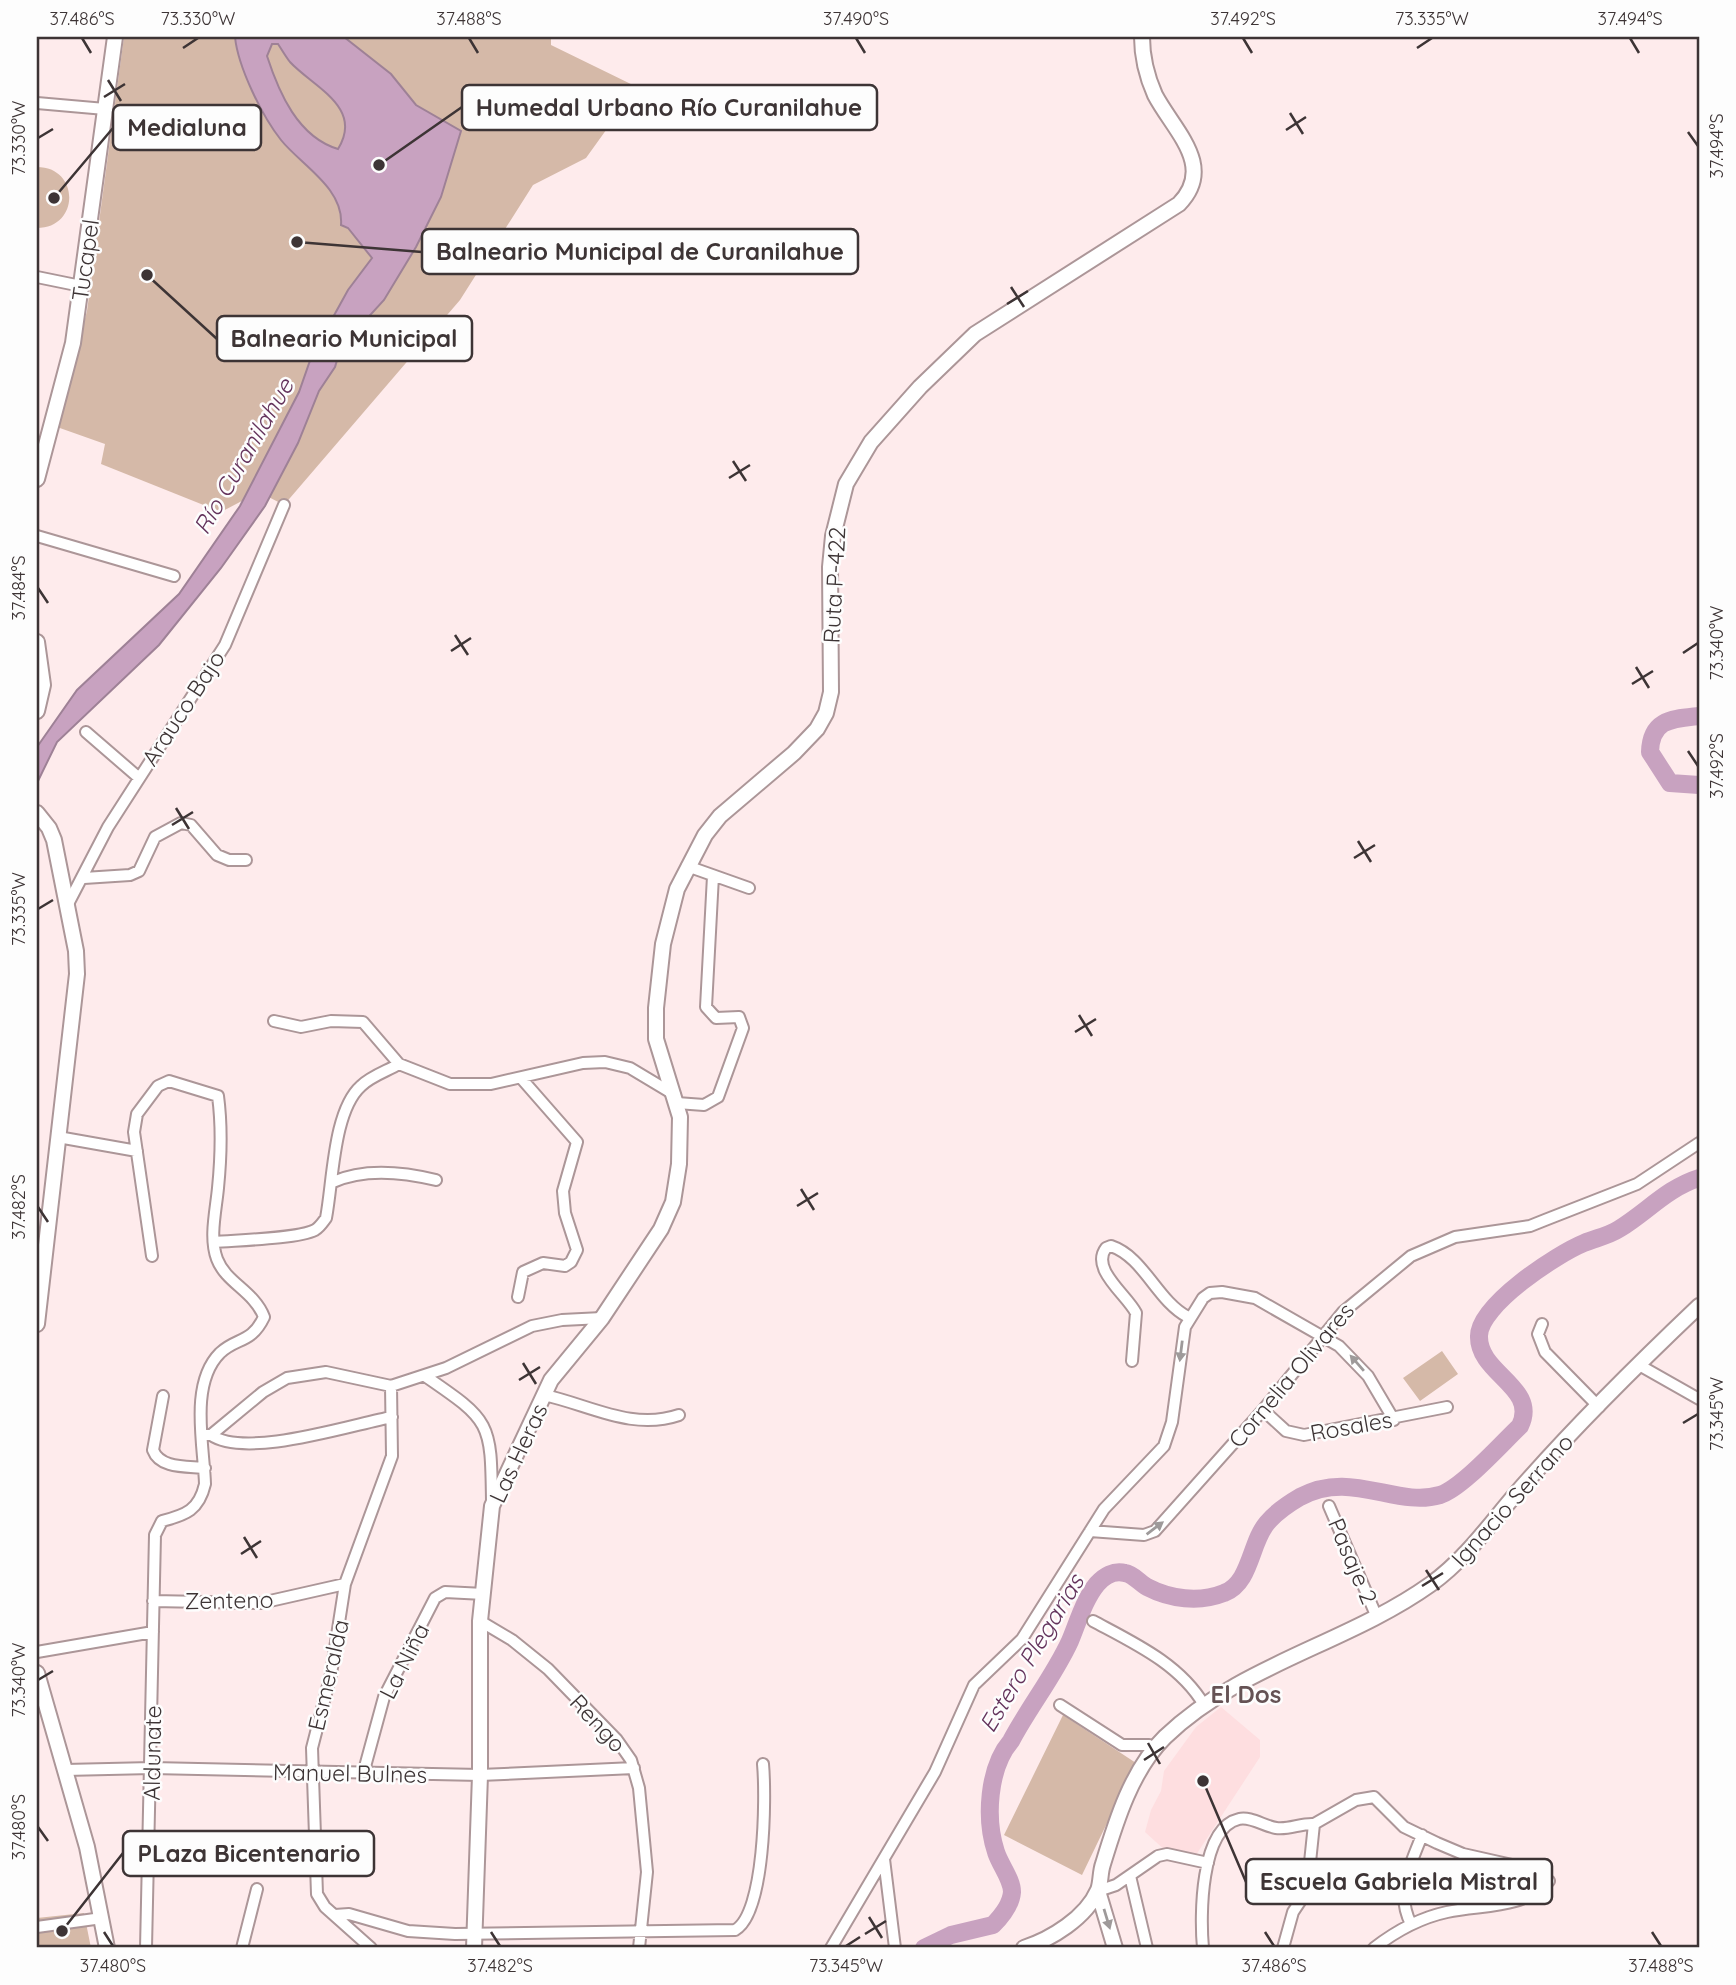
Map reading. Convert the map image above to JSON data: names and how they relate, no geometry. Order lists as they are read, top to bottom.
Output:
{
  "streets": {
    "street": [
      "Tucapel",
      "Ruta P-422",
      "Arauco Bajo",
      "Cornelia Olivares",
      "Rosales",
      "Las Heras",
      "Ignacio Serrano",
      "Pasaje 2",
      "Zenteno",
      "La Niña",
      "Esmeralda",
      "Rengo",
      "Aldunate",
      "Manuel Bulnes"
    ]
  },
  "crossings": [
    ["Ruta P-422", "Las Heras"],
    ["Cornelia Olivares", "Rosales"],
    ["Las Heras", "La Niña"],
    ["Las Heras", "Rengo"],
    ["Las Heras", "Manuel Bulnes"],
    ["Ignacio Serrano", "Pasaje 2"],
    ["Zenteno", "Esmeralda"],
    ["Zenteno", "Aldunate"],
    ["La Niña", "Manuel Bulnes"],
    ["Esmeralda", "Manuel Bulnes"],
    ["Rengo", "Manuel Bulnes"],
    ["Aldunate", "Manuel Bulnes"]
  ],
  "districts": ["El Dos"],
  "water": ["Río Curanilahue", "Estero Plegarias"],
  "places": [
    "Humedal Urbano Río Curanilahue",
    "Medialuna",
    "Balneario Municipal de Curanilahue",
    "Balneario Municipal",
    "Escuela Gabriela Mistral",
    "PLaza Bicentenario"
  ],
  "coordinates": [
    "37.486°S",
    "73.330°W",
    "37.488°S",
    "37.490°S",
    "37.492°S",
    "73.335°W",
    "37.494°S",
    "37.484°S",
    "73.340°W",
    "37.482°S",
    "73.345°W",
    "37.480°S"
  ]
}
